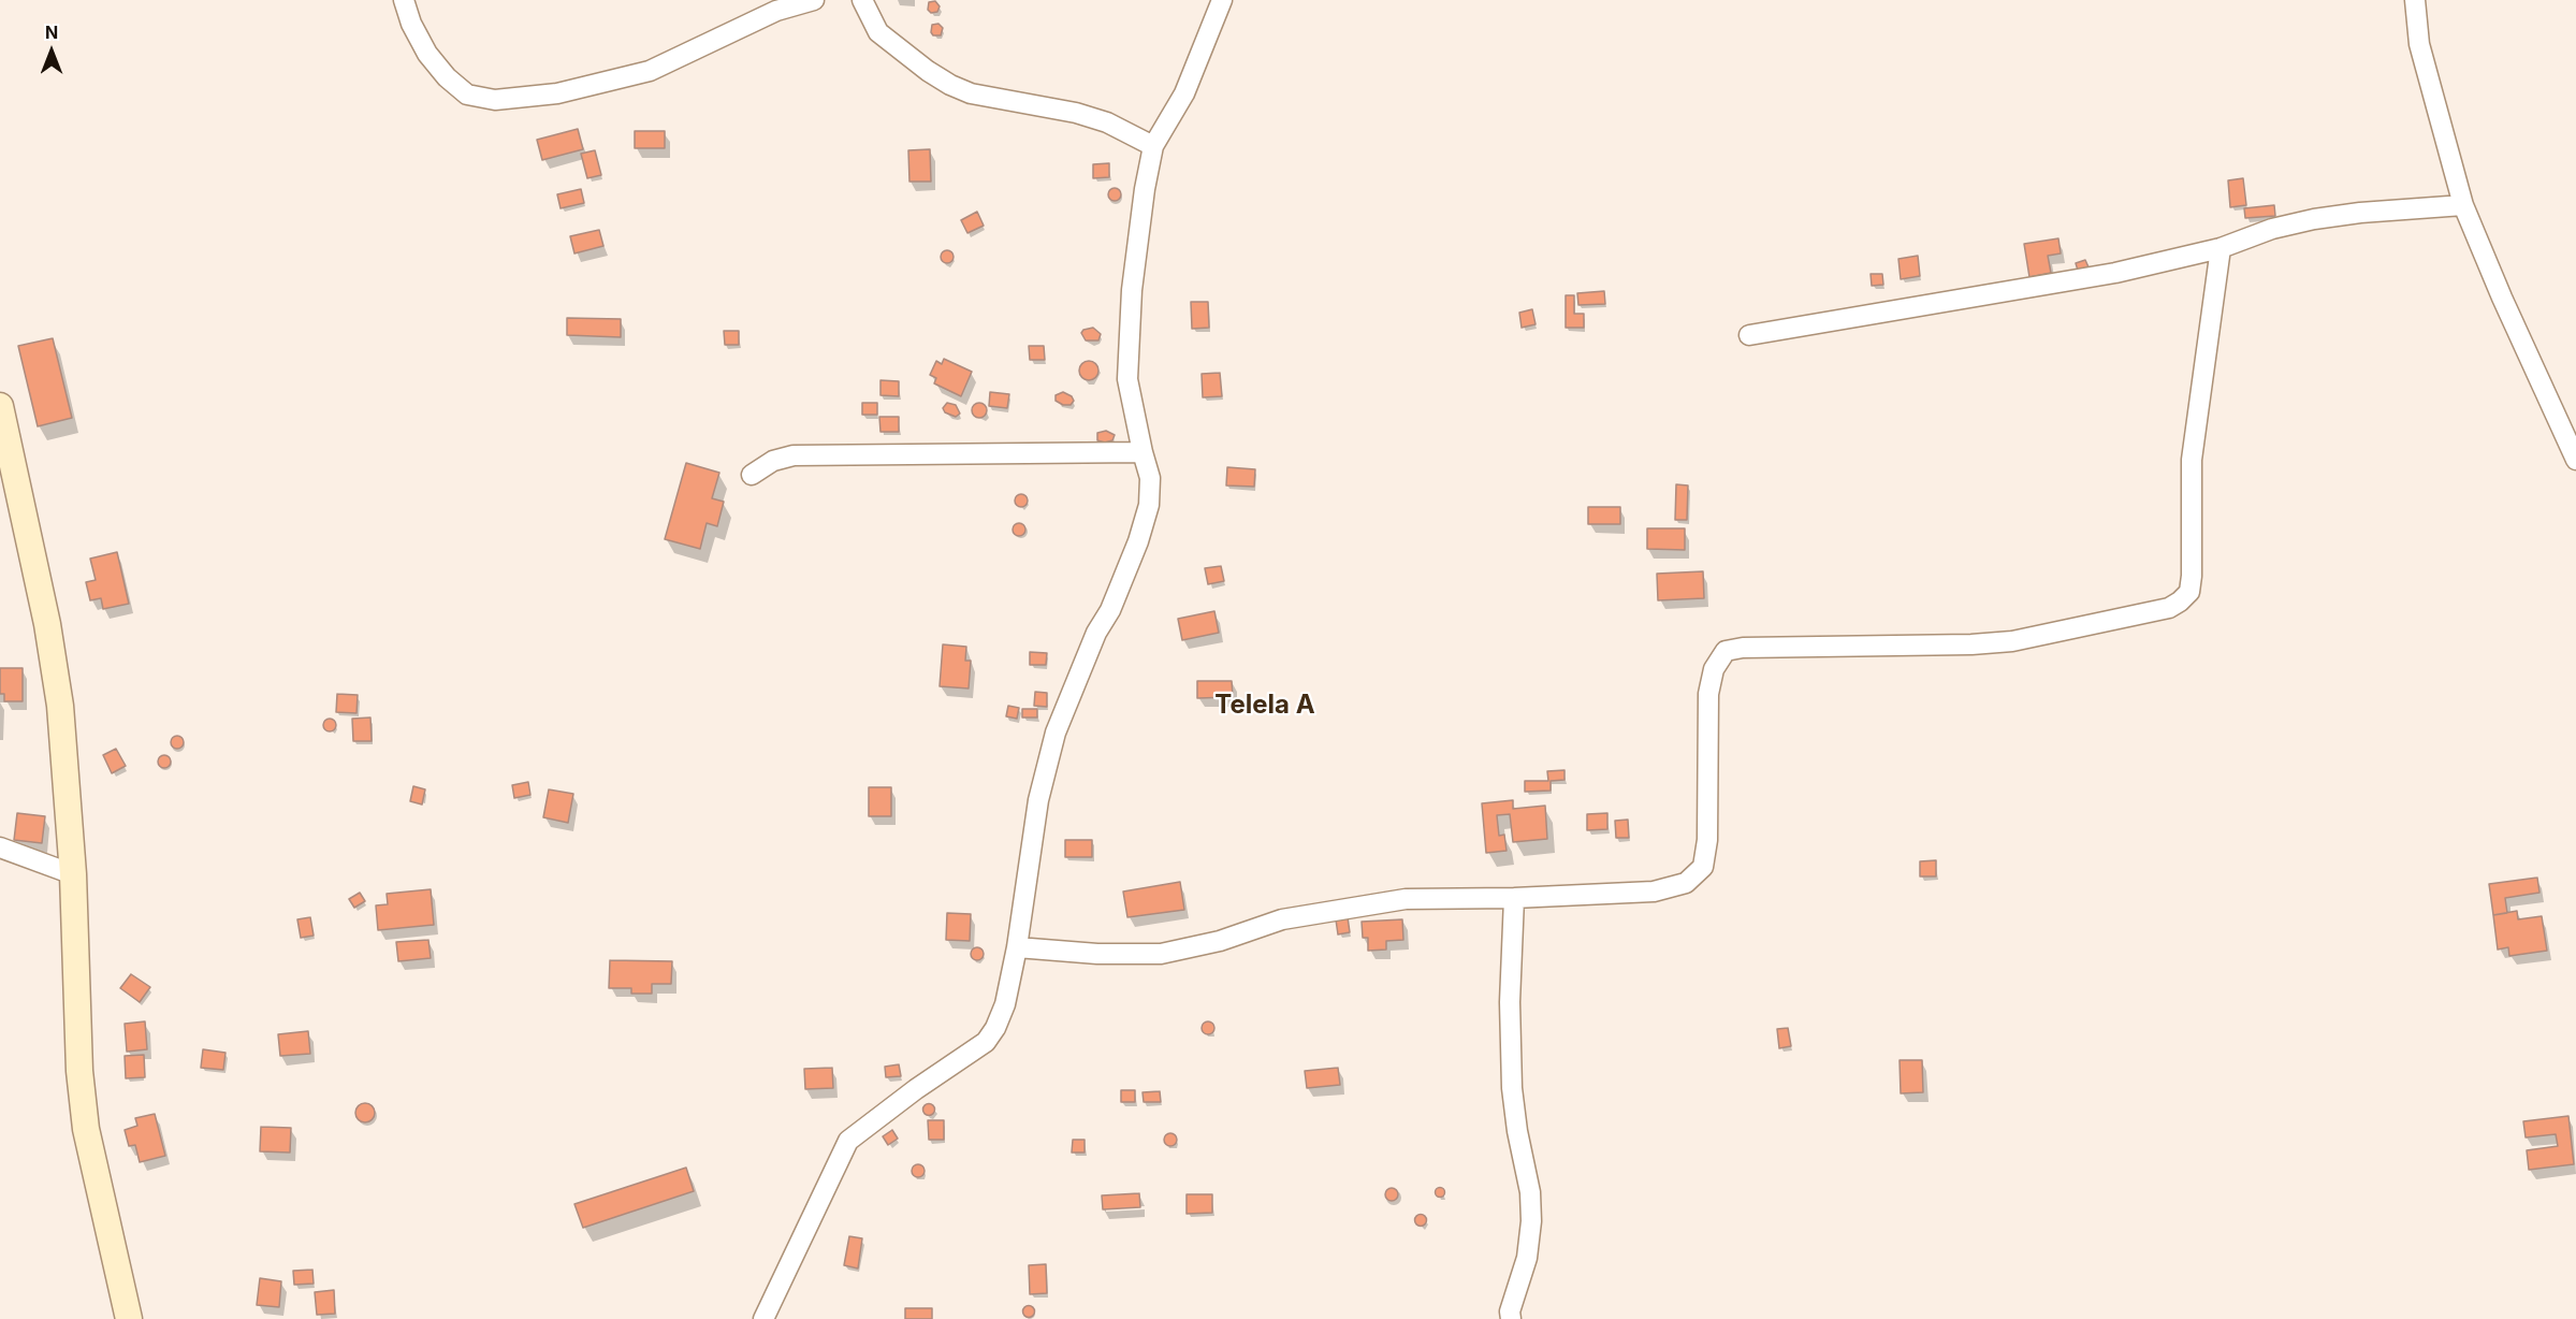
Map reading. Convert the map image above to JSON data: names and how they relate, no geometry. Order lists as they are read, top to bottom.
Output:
{
  "districts": ["Telela A"],
  "north": "top"
}
